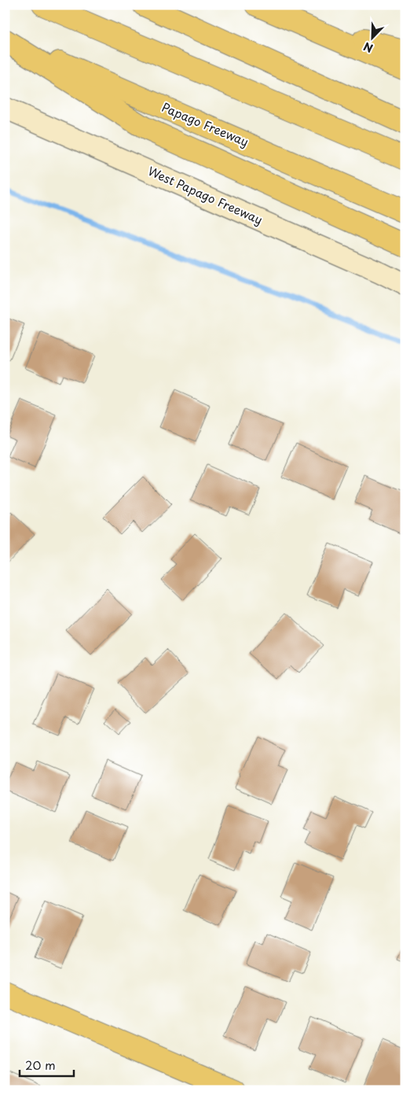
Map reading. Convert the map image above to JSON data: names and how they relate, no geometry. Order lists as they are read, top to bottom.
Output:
{
  "streets": {
    "main road": ["Papago Freeway", "West Papago Freeway"]
  },
  "scale_bar": "20 m",
  "north": "bottom left"
}
